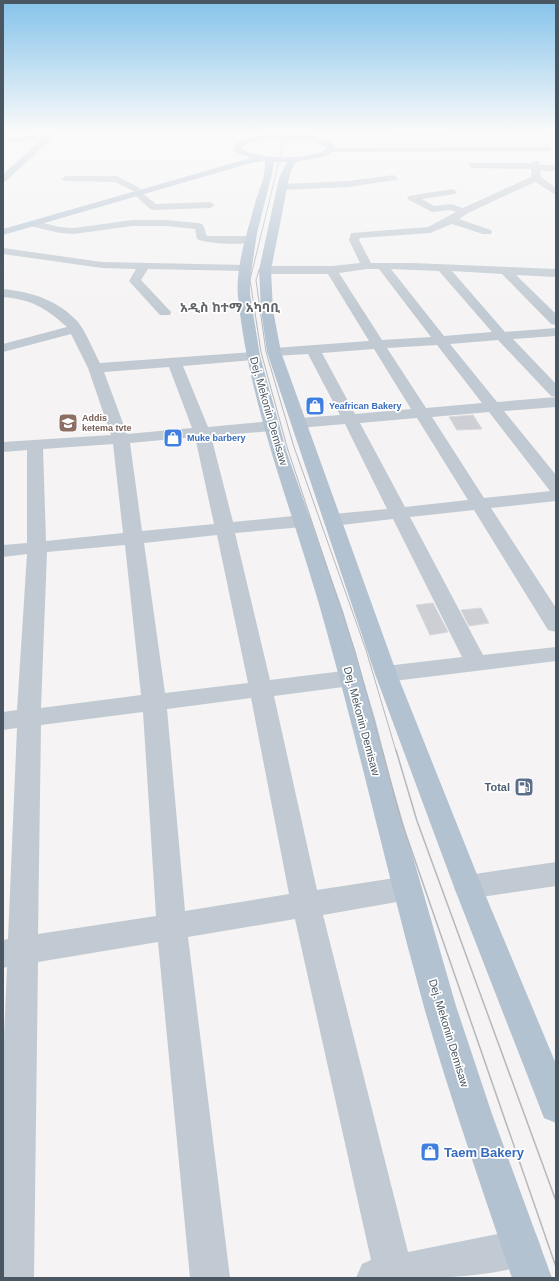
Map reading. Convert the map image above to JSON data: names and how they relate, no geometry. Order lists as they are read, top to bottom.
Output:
{
  "streets": {
    "main road": ["Dej. Mekonin Demisaw"]
  },
  "districts": ["አዲስ ከተማ አካባቢ"],
  "places": {
    "shop": ["Yeafrican Bakery", "Muke barbery", "Taem Bakery"],
    "school or university": ["Addis ketema tvte"],
    "fuel station": ["Total"]
  }
}
